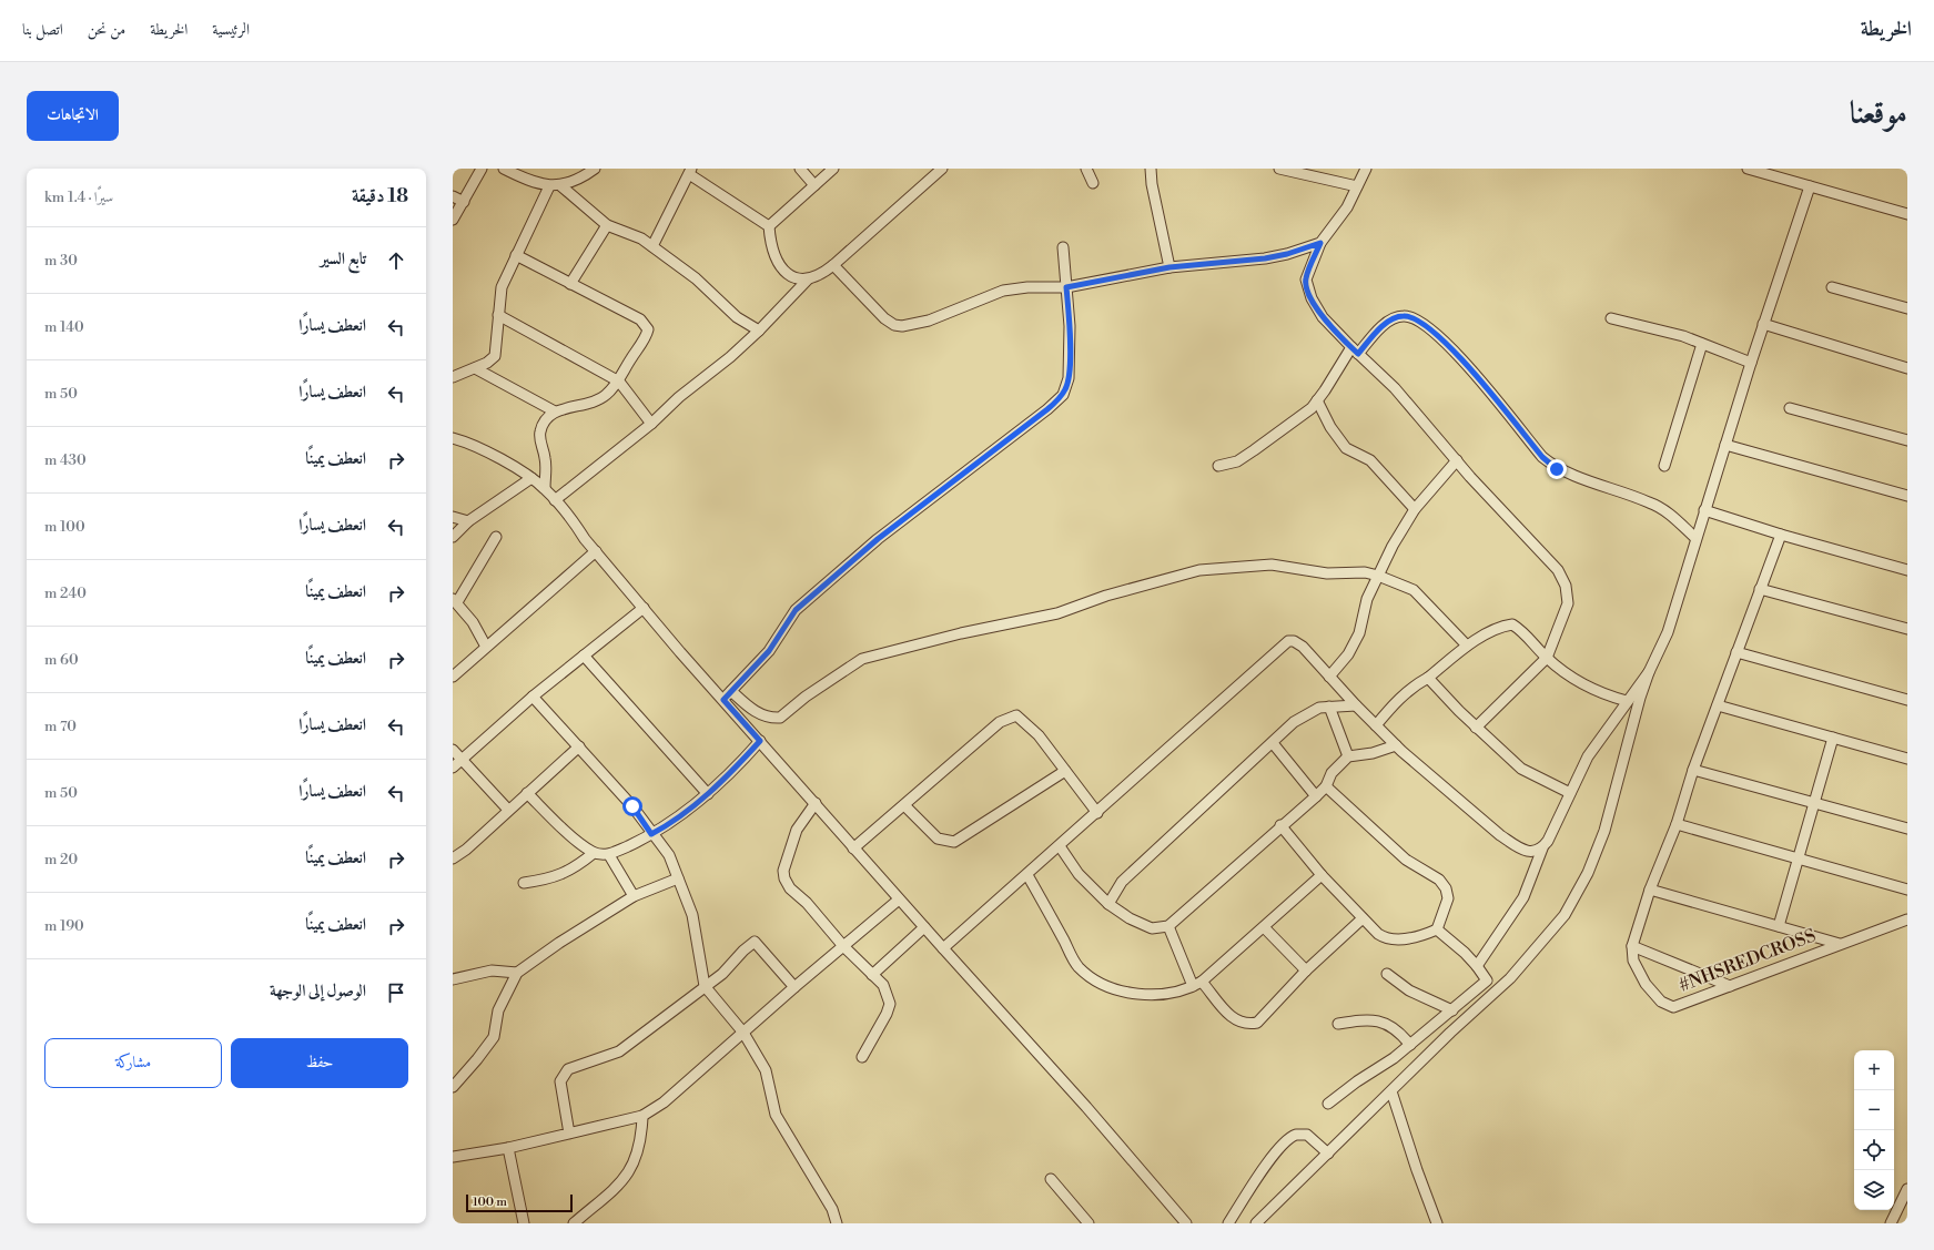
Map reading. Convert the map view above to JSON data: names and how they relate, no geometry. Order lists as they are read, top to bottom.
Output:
{
  "streets": {
    "street": ["#NHSREDCROSS"]
  },
  "scale_bar": "100 m",
  "page": {
    "header": "الخريطة",
    "nav": [
      "الرئيسية",
      "الخريطة",
      "من نحن",
      "اتصل بنا"
    ],
    "title": "موقعنا",
    "buttons": [
      "الاتجاهات",
      ["حفظ", "مشاركة"]
    ],
    "heading": ["18 دقيقة", "سيرًا · 1.4 km"],
    "list": [
      ["تابع السير", "30 m"],
      ["انعطف يسارًا", "140 m"],
      ["انعطف يسارًا", "50 m"],
      ["انعطف يمينًا", "430 m"],
      ["انعطف يسارًا", "100 m"],
      ["انعطف يمينًا", "240 m"],
      ["انعطف يمينًا", "60 m"],
      ["انعطف يسارًا", "70 m"],
      ["انعطف يسارًا", "50 m"],
      ["انعطف يمينًا", "20 m"],
      ["انعطف يمينًا", "190 m"],
      "الوصول إلى الوجهة"
    ],
    "map_buttons": ["+", "−"],
    "scale": "100 m"
  }
}
